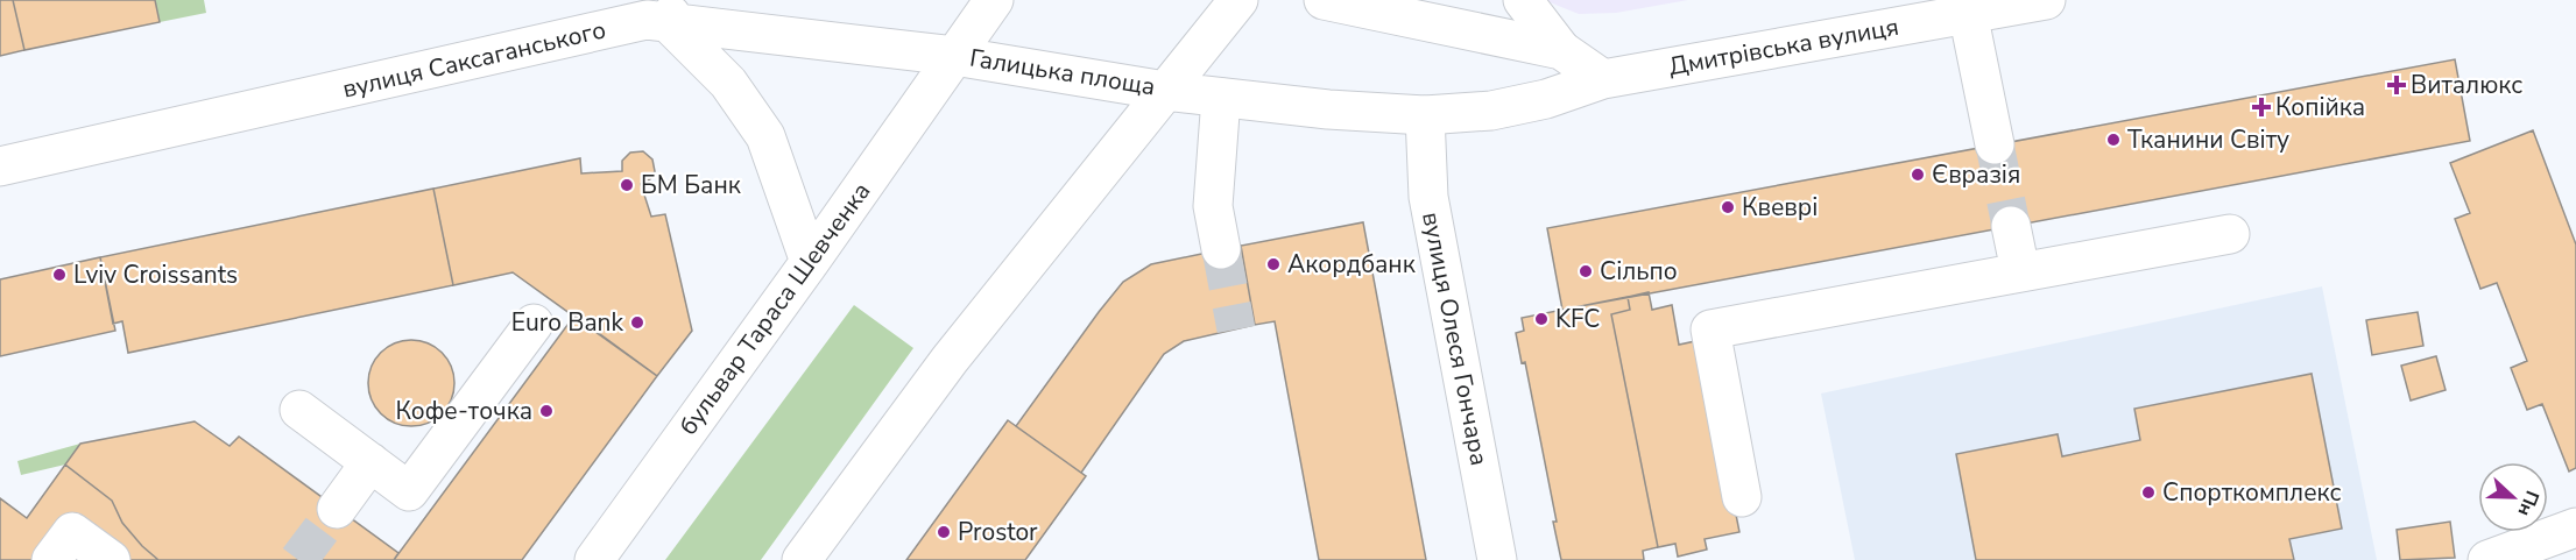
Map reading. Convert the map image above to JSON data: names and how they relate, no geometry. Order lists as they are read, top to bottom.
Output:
{
  "streets": {
    "main road": [
      "Дмитрівська вулиця",
      "вулиця Саксаганського",
      "Галицька площа",
      "бульвар Тараса Шевченка",
      "вулиця Олеся Гончара"
    ]
  },
  "crossings": [
    ["Дмитрівська вулиця", "Галицька площа"],
    ["Дмитрівська вулиця", "вулиця Олеся Гончара"],
    ["вулиця Саксаганського", "Галицька площа"],
    ["вулиця Саксаганського", "бульвар Тараса Шевченка"],
    ["Галицька площа", "бульвар Тараса Шевченка"]
  ],
  "places": {
    "health": ["Виталюкс", "Копійка"],
    "other": [
      "Тканини Світу",
      "Євразія",
      "БМ Банк",
      "Квеврі",
      "Акордбанк",
      "Сільпо",
      "Lviv Croissants",
      "KFC",
      "Euro Bank",
      "Кофе-точка",
      "Спорткомплекс",
      "Prostor"
    ]
  },
  "north": "right"
}
